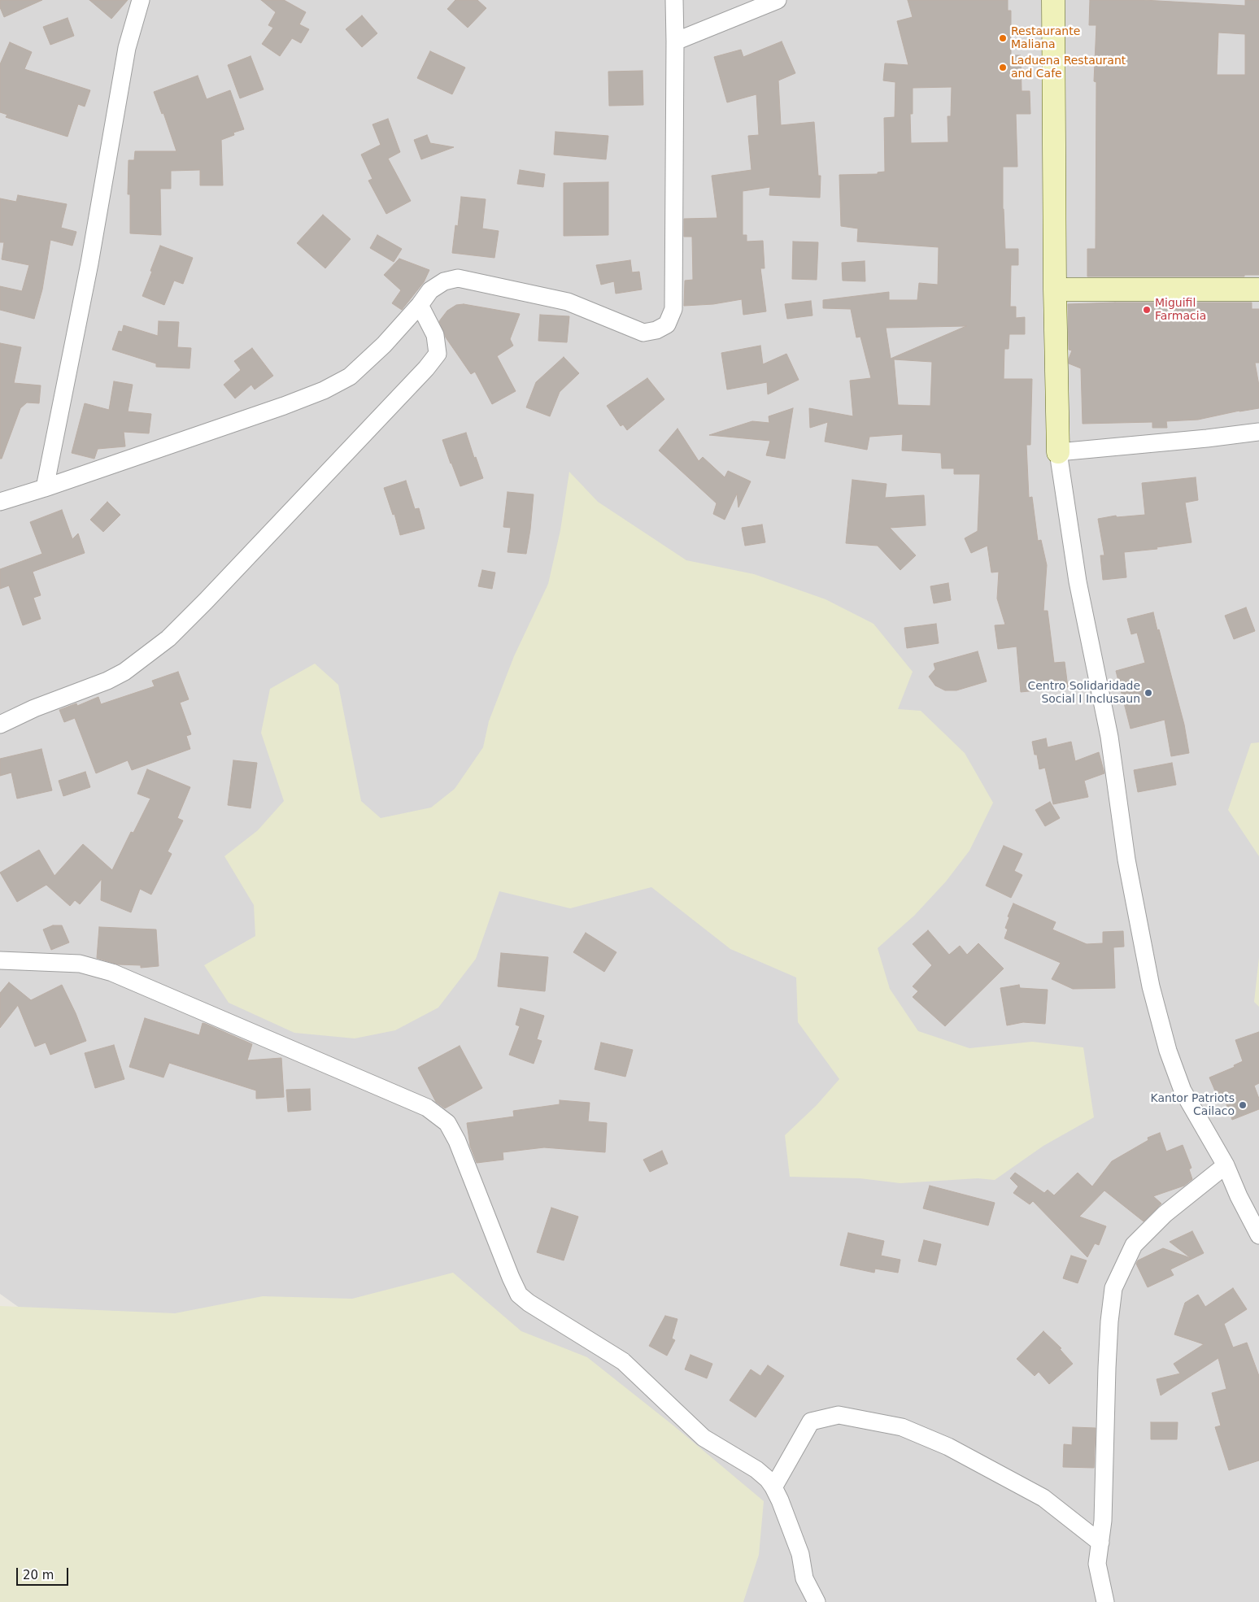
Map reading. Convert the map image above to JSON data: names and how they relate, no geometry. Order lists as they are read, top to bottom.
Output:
{
  "places": [
    "Restaurante Maliana",
    "Laduena Restaurant and Cafe",
    "Miguifil Farmacia",
    "Centro Solidaridade Social I Inclusaun",
    "Kantor Patriots Cailaco"
  ],
  "scale_bar": "20 m"
}
